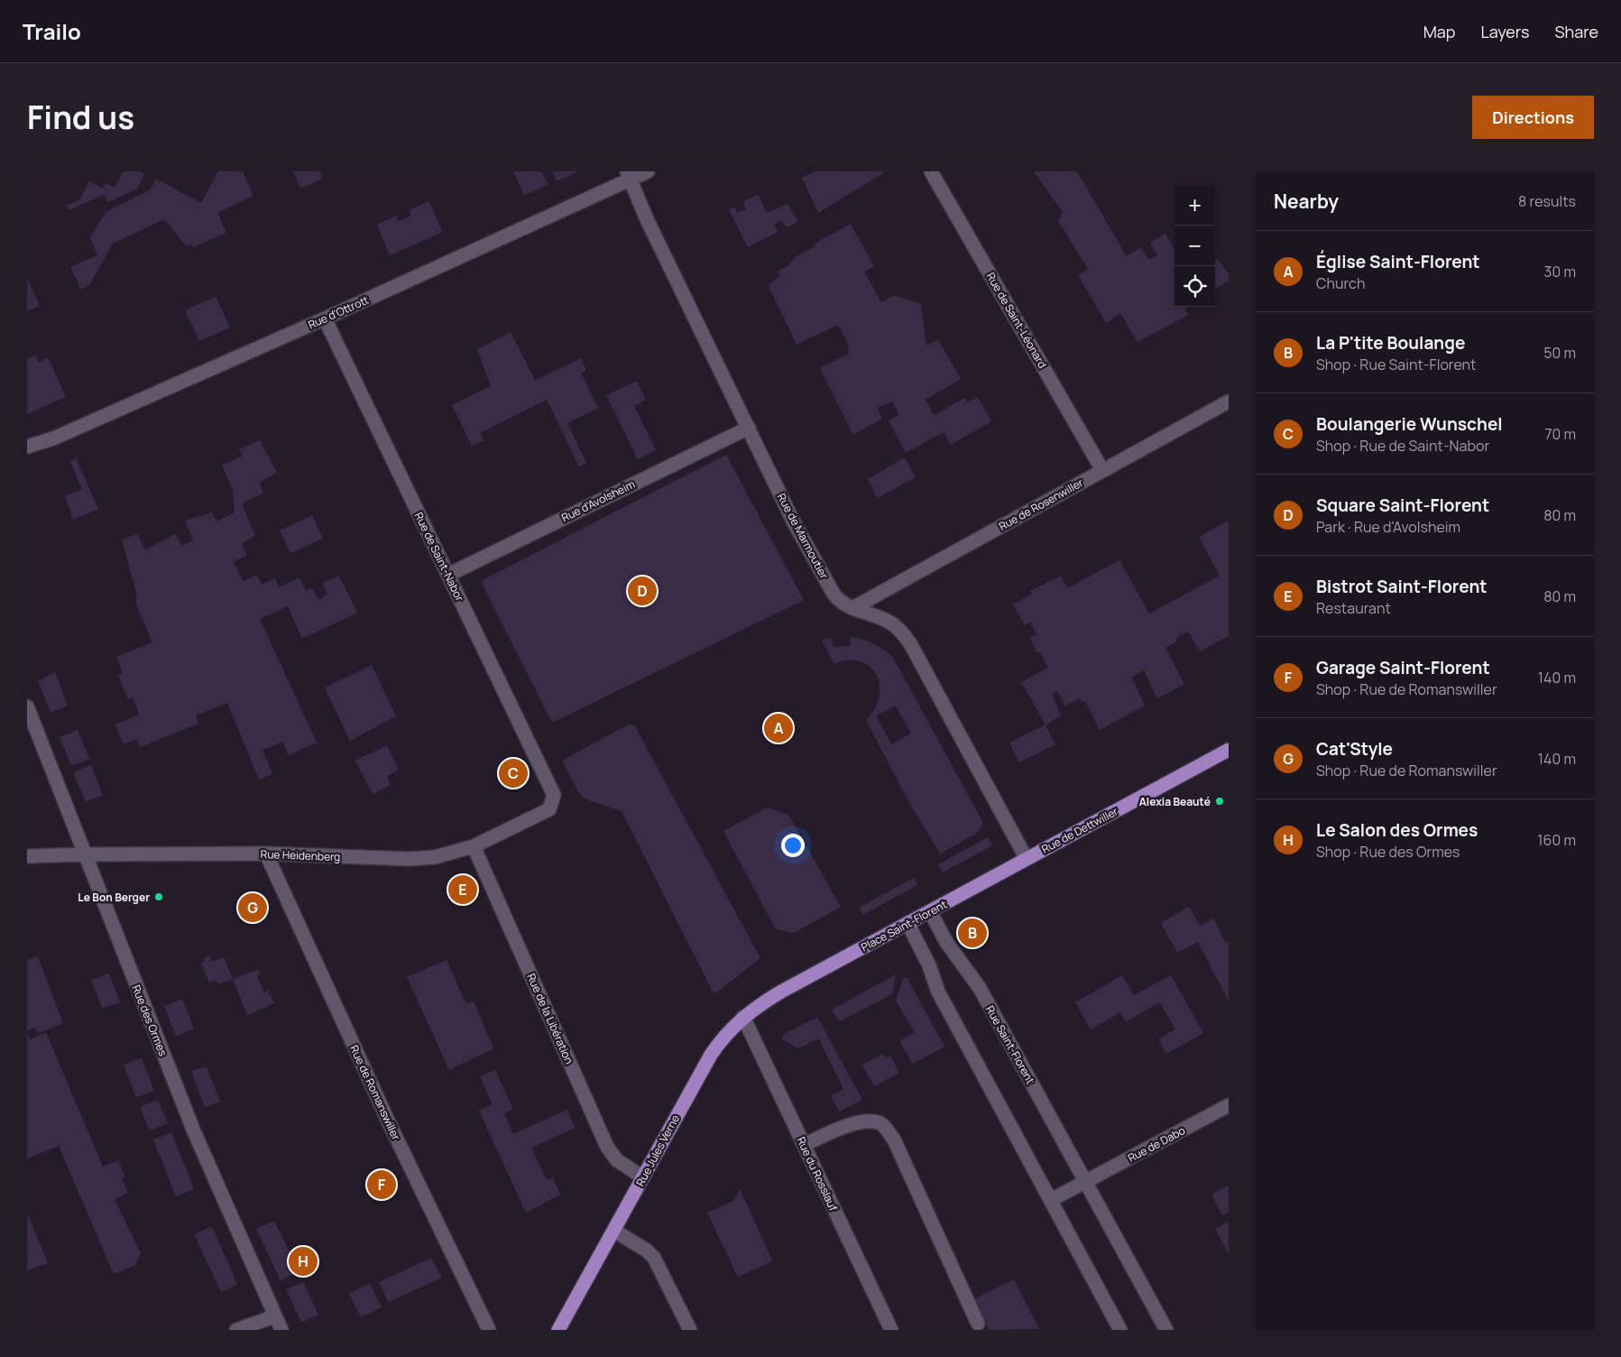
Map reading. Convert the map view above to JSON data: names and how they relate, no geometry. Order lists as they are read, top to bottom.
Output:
{
  "streets": {
    "main road": ["Rue de Dettwiller", "Place Saint-Florent", "Rue Jules Verne"],
    "street": [
      "Rue d'Ottrott",
      "Rue de Saint-Léonard",
      "Rue d'Avolsheim",
      "Rue de Rosenwiller",
      "Rue de Marmoutier",
      "Rue de Saint-Nabor",
      "Rue Heidenberg",
      "Rue de la Libération",
      "Rue des Ormes",
      "Rue Saint-Florent",
      "Rue de Romanswiller",
      "Rue de Dabo",
      "Rue du Rosslauf"
    ]
  },
  "crossings": [
    ["Rue d'Ottrott", "Rue de Marmoutier"],
    ["Rue d'Ottrott", "Rue de Saint-Nabor"],
    ["Rue de Saint-Léonard", "Rue de Rosenwiller"],
    ["Rue d'Avolsheim", "Rue de Marmoutier"],
    ["Rue d'Avolsheim", "Rue de Saint-Nabor"],
    ["Rue de Rosenwiller", "Rue de Marmoutier"],
    ["Rue de Marmoutier", "Rue de Dettwiller"],
    ["Rue de Marmoutier", "Place Saint-Florent"],
    ["Rue de Saint-Nabor", "Rue Heidenberg"],
    ["Rue de Dettwiller", "Place Saint-Florent"],
    ["Rue Heidenberg", "Rue de la Libération"],
    ["Rue Heidenberg", "Rue des Ormes"],
    ["Rue Heidenberg", "Rue de Romanswiller"],
    ["Place Saint-Florent", "Rue Saint-Florent"],
    ["Place Saint-Florent", "Rue Jules Verne"],
    ["Rue de la Libération", "Rue Jules Verne"],
    ["Rue Saint-Florent", "Rue de Dabo"],
    ["Rue Jules Verne", "Rue du Rosslauf"]
  ],
  "places": ["Alexia Beauté", "Le Bon Berger"],
  "page": {
    "header": "Trailo",
    "nav": ["Map", "Layers", "Share"],
    "title": "Find us",
    "buttons": "Directions",
    "heading": ["Nearby", "8 results"],
    "map_buttons": ["+", "−"],
    "list": [
      {
        "mark": "A",
        "name": "Église Saint-Florent",
        "note": "Church",
        "value": "30 m"
      },
      {
        "mark": "B",
        "name": "La P'tite Boulange",
        "note": "Shop · Rue Saint-Florent",
        "value": "50 m"
      },
      {
        "mark": "C",
        "name": "Boulangerie Wunschel",
        "note": "Shop · Rue de Saint-Nabor",
        "value": "70 m"
      },
      {
        "mark": "D",
        "name": "Square Saint-Florent",
        "note": "Park · Rue d'Avolsheim",
        "value": "80 m"
      },
      {
        "mark": "E",
        "name": "Bistrot Saint-Florent",
        "note": "Restaurant",
        "value": "80 m"
      },
      {
        "mark": "F",
        "name": "Garage Saint-Florent",
        "note": "Shop · Rue de Romanswiller",
        "value": "140 m"
      },
      {
        "mark": "G",
        "name": "Cat'Style",
        "note": "Shop · Rue de Romanswiller",
        "value": "140 m"
      },
      {
        "mark": "H",
        "name": "Le Salon des Ormes",
        "note": "Shop · Rue des Ormes",
        "value": "160 m"
      }
    ],
    "pins": [
      "D",
      "A",
      "C",
      "E",
      "G",
      "B",
      "F",
      "H"
    ]
  }
}
